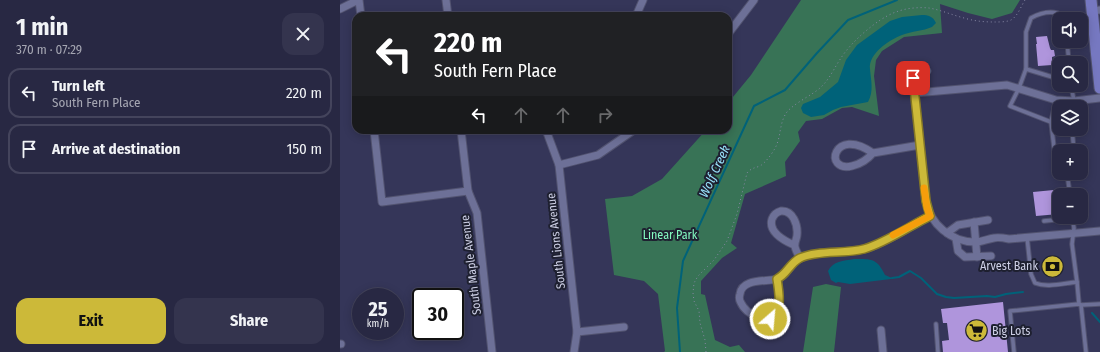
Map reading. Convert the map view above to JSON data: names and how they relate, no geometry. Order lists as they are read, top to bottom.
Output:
{
  "streets": {
    "street": ["South Lions Avenue", "South Maple Avenue"]
  },
  "water": ["Wolf Creek"],
  "parks": ["Linear Park"],
  "places": {
    "bank": ["Arvest Bank"],
    "supermarket": ["Big Lots"]
  },
  "page": {
    "heading": ["1 min", "370 m · 07:29"],
    "map_buttons": ["+", "−"],
    "turn": ["220 m", "South Fern Place"],
    "list": [
      {
        "name": "Turn left",
        "note": "South Fern Place",
        "value": "220 m"
      },
      {
        "name": "Arrive at destination",
        "value": "150 m"
      }
    ],
    "speed": "25 km/h",
    "limit": "30",
    "buttons": ["Exit", "Share"]
  }
}
